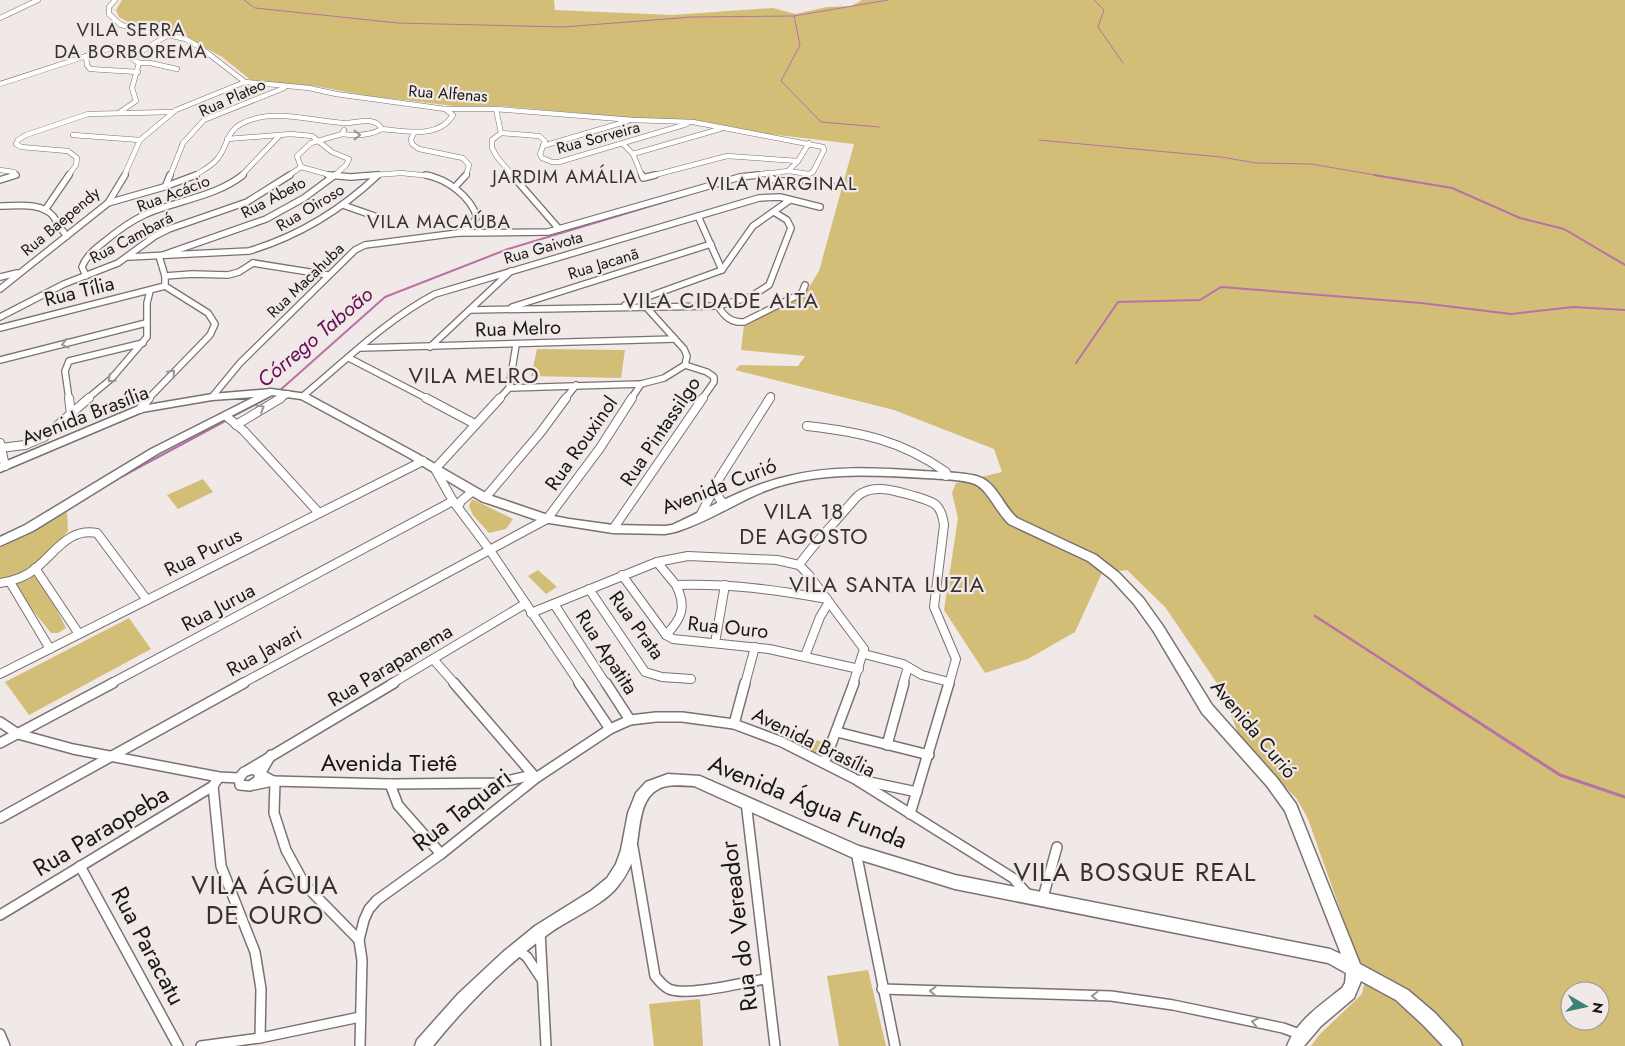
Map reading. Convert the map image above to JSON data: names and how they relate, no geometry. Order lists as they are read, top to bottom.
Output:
{
  "streets": {
    "street": [
      "Rua Alfenas",
      "Rua Plateo",
      "Rua Sorveira",
      "Rua Acácio",
      "Rua Abeto",
      "Rua Oiroso",
      "Rua Baependy",
      "Rua Cambará",
      "Rua Gaivota",
      "Rua Jacanã",
      "Rua Macahuba",
      "Rua Tília",
      "Rua Melro",
      "Avenida Brasília",
      "Rua Pintassilgo",
      "Rua Rouxinol",
      "Avenida Curió",
      "Rua Purus",
      "Rua Jurua",
      "Rua Prata",
      "Rua Ouro",
      "Rua Javari",
      "Rua Apatita",
      "Rua Parapanema",
      "Avenida Tietê",
      "Avenida Água Funda",
      "Rua Taquari",
      "Rua Paraopeba",
      "Rua do Vereador",
      "Rua Paracatu"
    ]
  },
  "crossings": [
    ["Rua Alfenas", "Rua Plateo"],
    ["Rua Alfenas", "Rua Sorveira"],
    ["Rua Alfenas", "Rua Baependy"],
    ["Rua Alfenas", "Rua Macahuba"],
    ["Rua Acácio", "Rua Cambará"],
    ["Rua Abeto", "Rua Oiroso"],
    ["Rua Oiroso", "Rua Cambará"],
    ["Rua Gaivota", "Rua Melro"],
    ["Rua Gaivota", "Avenida Brasília"],
    ["Rua Macahuba", "Avenida Brasília"],
    ["Avenida Brasília", "Avenida Curió"],
    ["Avenida Brasília", "Rua Purus"],
    ["Avenida Brasília", "Rua Apatita"],
    ["Avenida Brasília", "Avenida Água Funda"],
    ["Avenida Brasília", "Rua Taquari"],
    ["Rua Pintassilgo", "Avenida Curió"],
    ["Rua Rouxinol", "Avenida Curió"],
    ["Rua Rouxinol", "Rua Javari"],
    ["Avenida Curió", "Rua Javari"],
    ["Avenida Curió", "Avenida Água Funda"],
    ["Rua Parapanema", "Avenida Tietê"],
    ["Avenida Tietê", "Rua Taquari"],
    ["Avenida Água Funda", "Rua do Vereador"],
    ["Rua Paraopeba", "Rua Paracatu"]
  ],
  "districts": [
    "VILA SERRA DA BORBOREMA",
    "JARDIM AMÁLIA",
    "VILA MARGINAL",
    "VILA MACAÚBA",
    "VILA CIDADE ALTA",
    "VILA MELRO",
    "VILA 18 DE AGOSTO",
    "VILA SANTA LUZIA",
    "VILA BOSQUE REAL",
    "VILA ÁGUIA DE OURO"
  ],
  "water": ["Córrego Taboão"],
  "north": "right"
}
